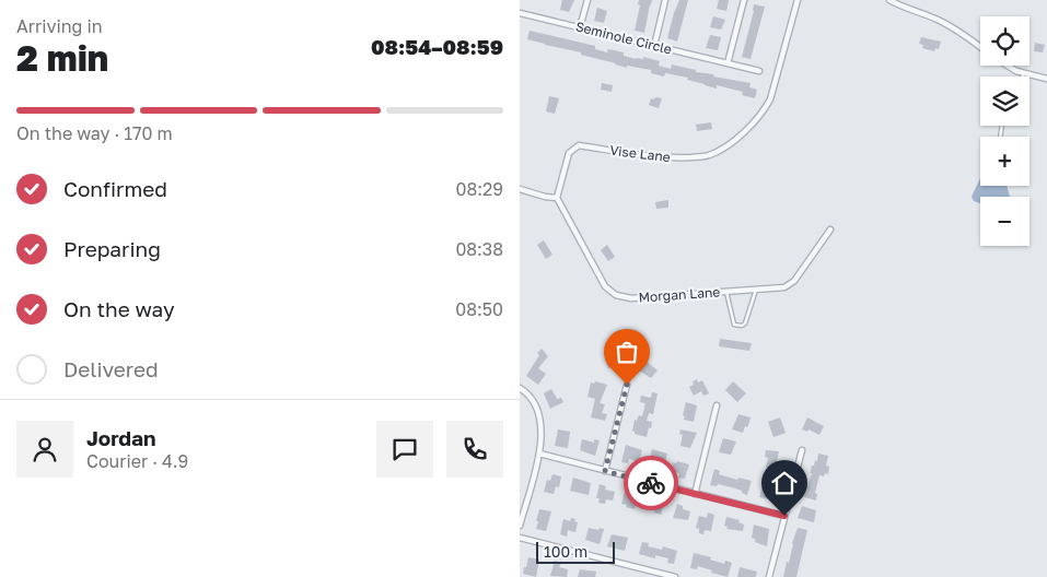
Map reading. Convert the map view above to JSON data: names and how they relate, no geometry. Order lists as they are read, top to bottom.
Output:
{
  "streets": {
    "street": ["Seminole Circle", "Vise Lane", "Morgan Lane"]
  },
  "crossings": [
    ["Vise Lane", "Morgan Lane"]
  ],
  "scale_bar": "100 m",
  "page": {
    "heading": ["2 min", "Arriving in", "08:54–08:59"],
    "panel": ["Jordan", "Courier · 4.9"],
    "map_buttons": ["+", "−"],
    "bar": "On the way · 170 m",
    "list": [
      ["Confirmed", "08:29"],
      ["Preparing", "08:38"],
      ["On the way", "08:50"],
      "Delivered"
    ],
    "scale": "100 m"
  }
}
